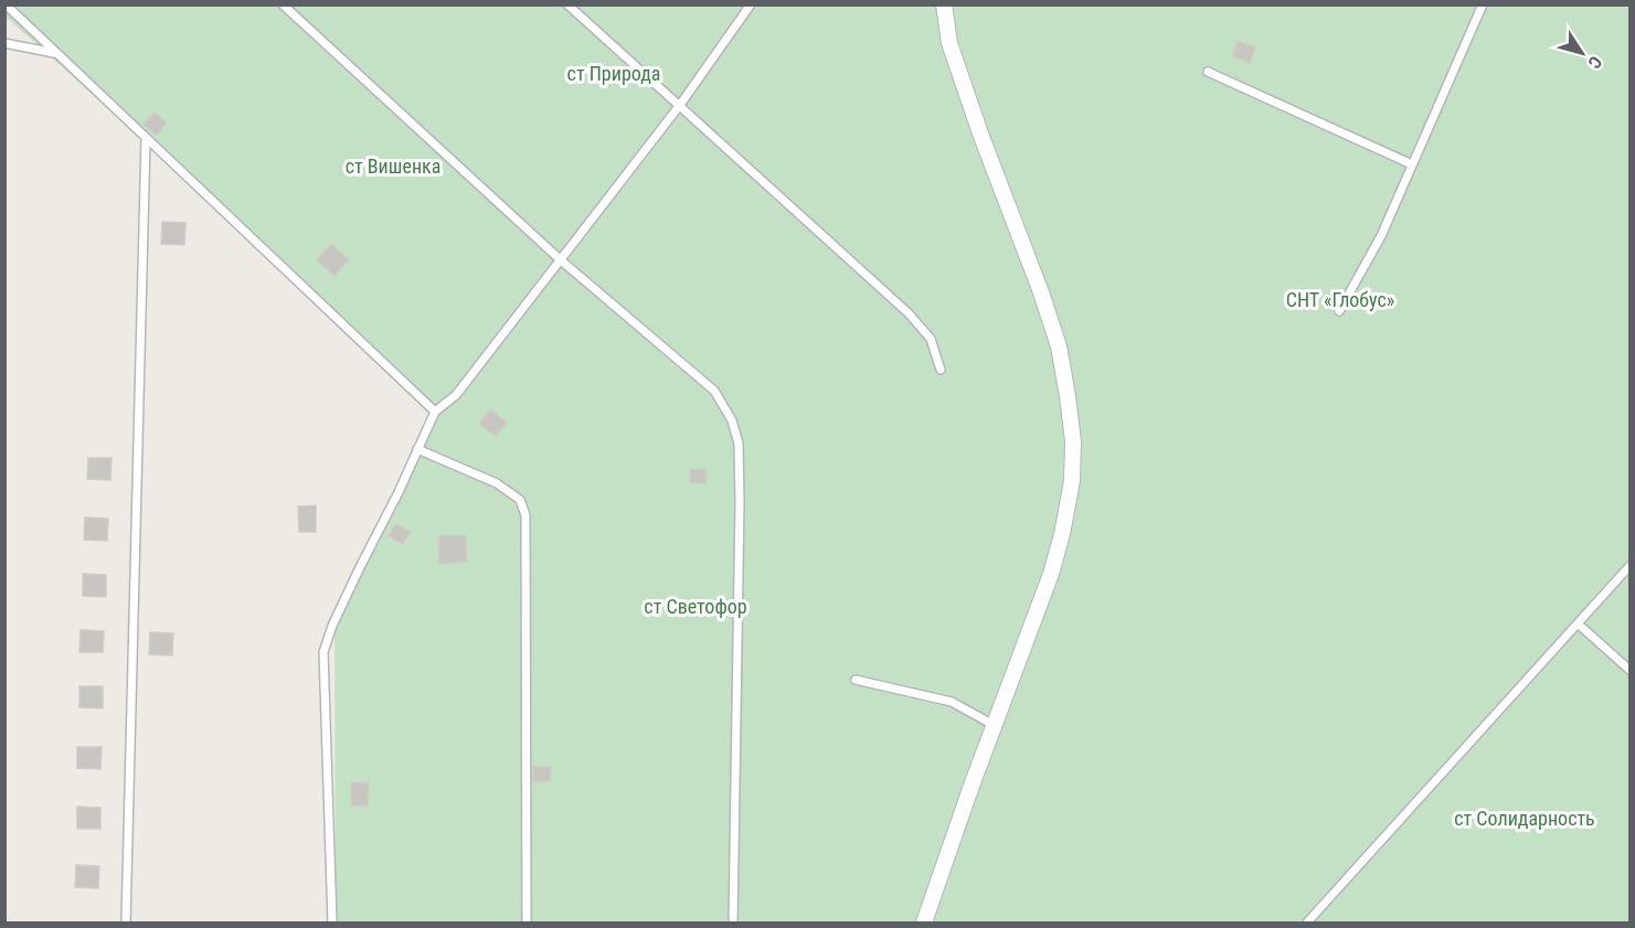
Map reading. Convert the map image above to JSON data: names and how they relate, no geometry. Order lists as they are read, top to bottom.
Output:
{
  "parks": [
    "ст Природа",
    "ст Вишенка",
    "СНТ «Глобус»",
    "ст Светофор",
    "ст Солидарность"
  ],
  "north": "bottom right"
}
